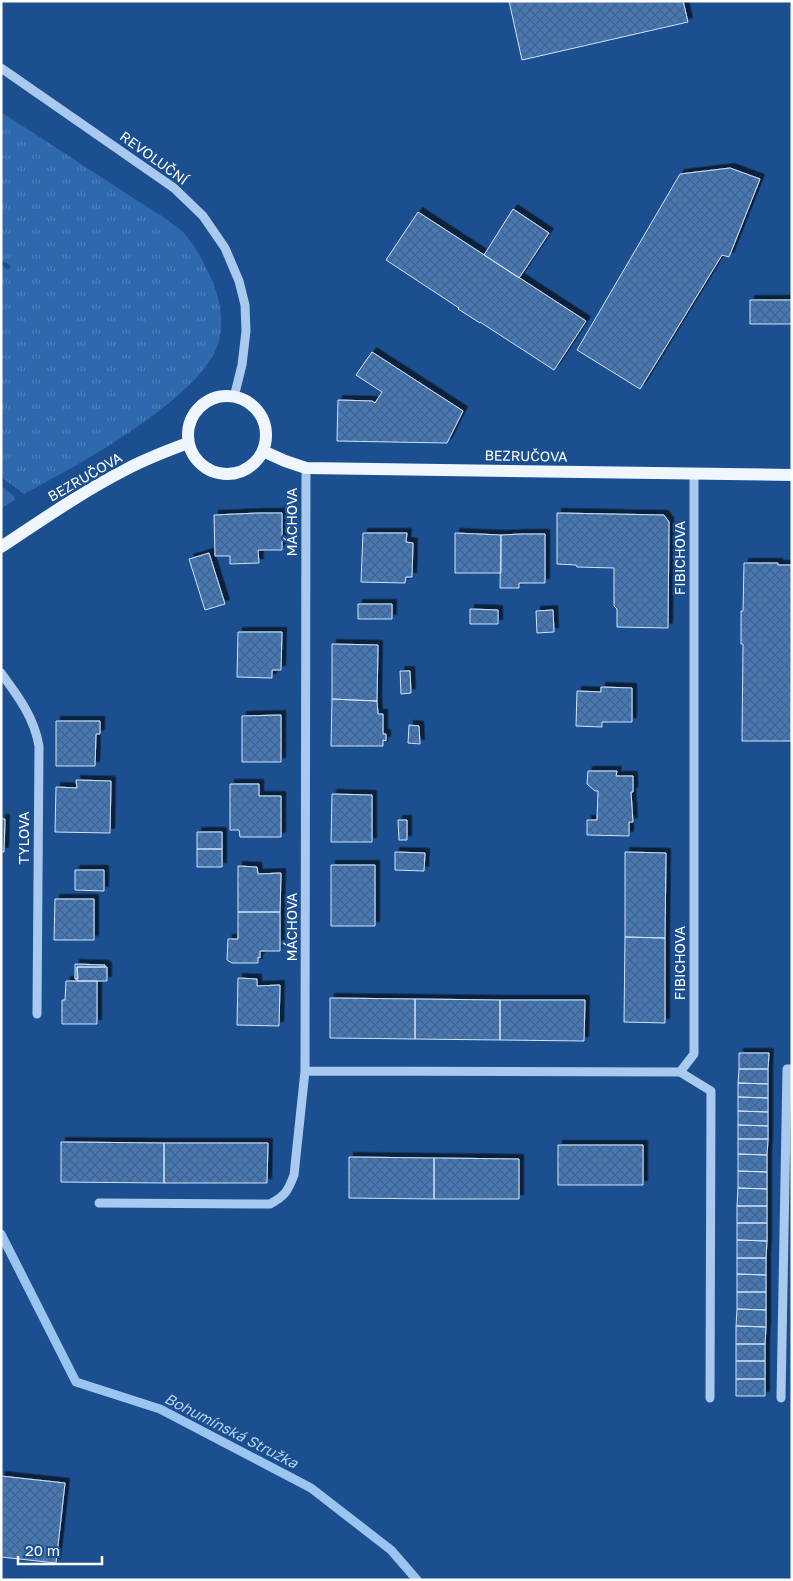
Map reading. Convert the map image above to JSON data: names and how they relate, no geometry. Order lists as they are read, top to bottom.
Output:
{
  "streets": {
    "main road": ["BEZRUČOVA"],
    "street": [
      "REVOLUČNÍ",
      "MÁCHOVA",
      "FIBICHOVA",
      "TYLOVA"
    ]
  },
  "crossings": [
    ["REVOLUČNÍ", "BEZRUČOVA"],
    ["BEZRUČOVA", "MÁCHOVA"],
    ["BEZRUČOVA", "FIBICHOVA"]
  ],
  "water": ["Bohumínská Stružka"],
  "scale_bar": "20 m"
}
